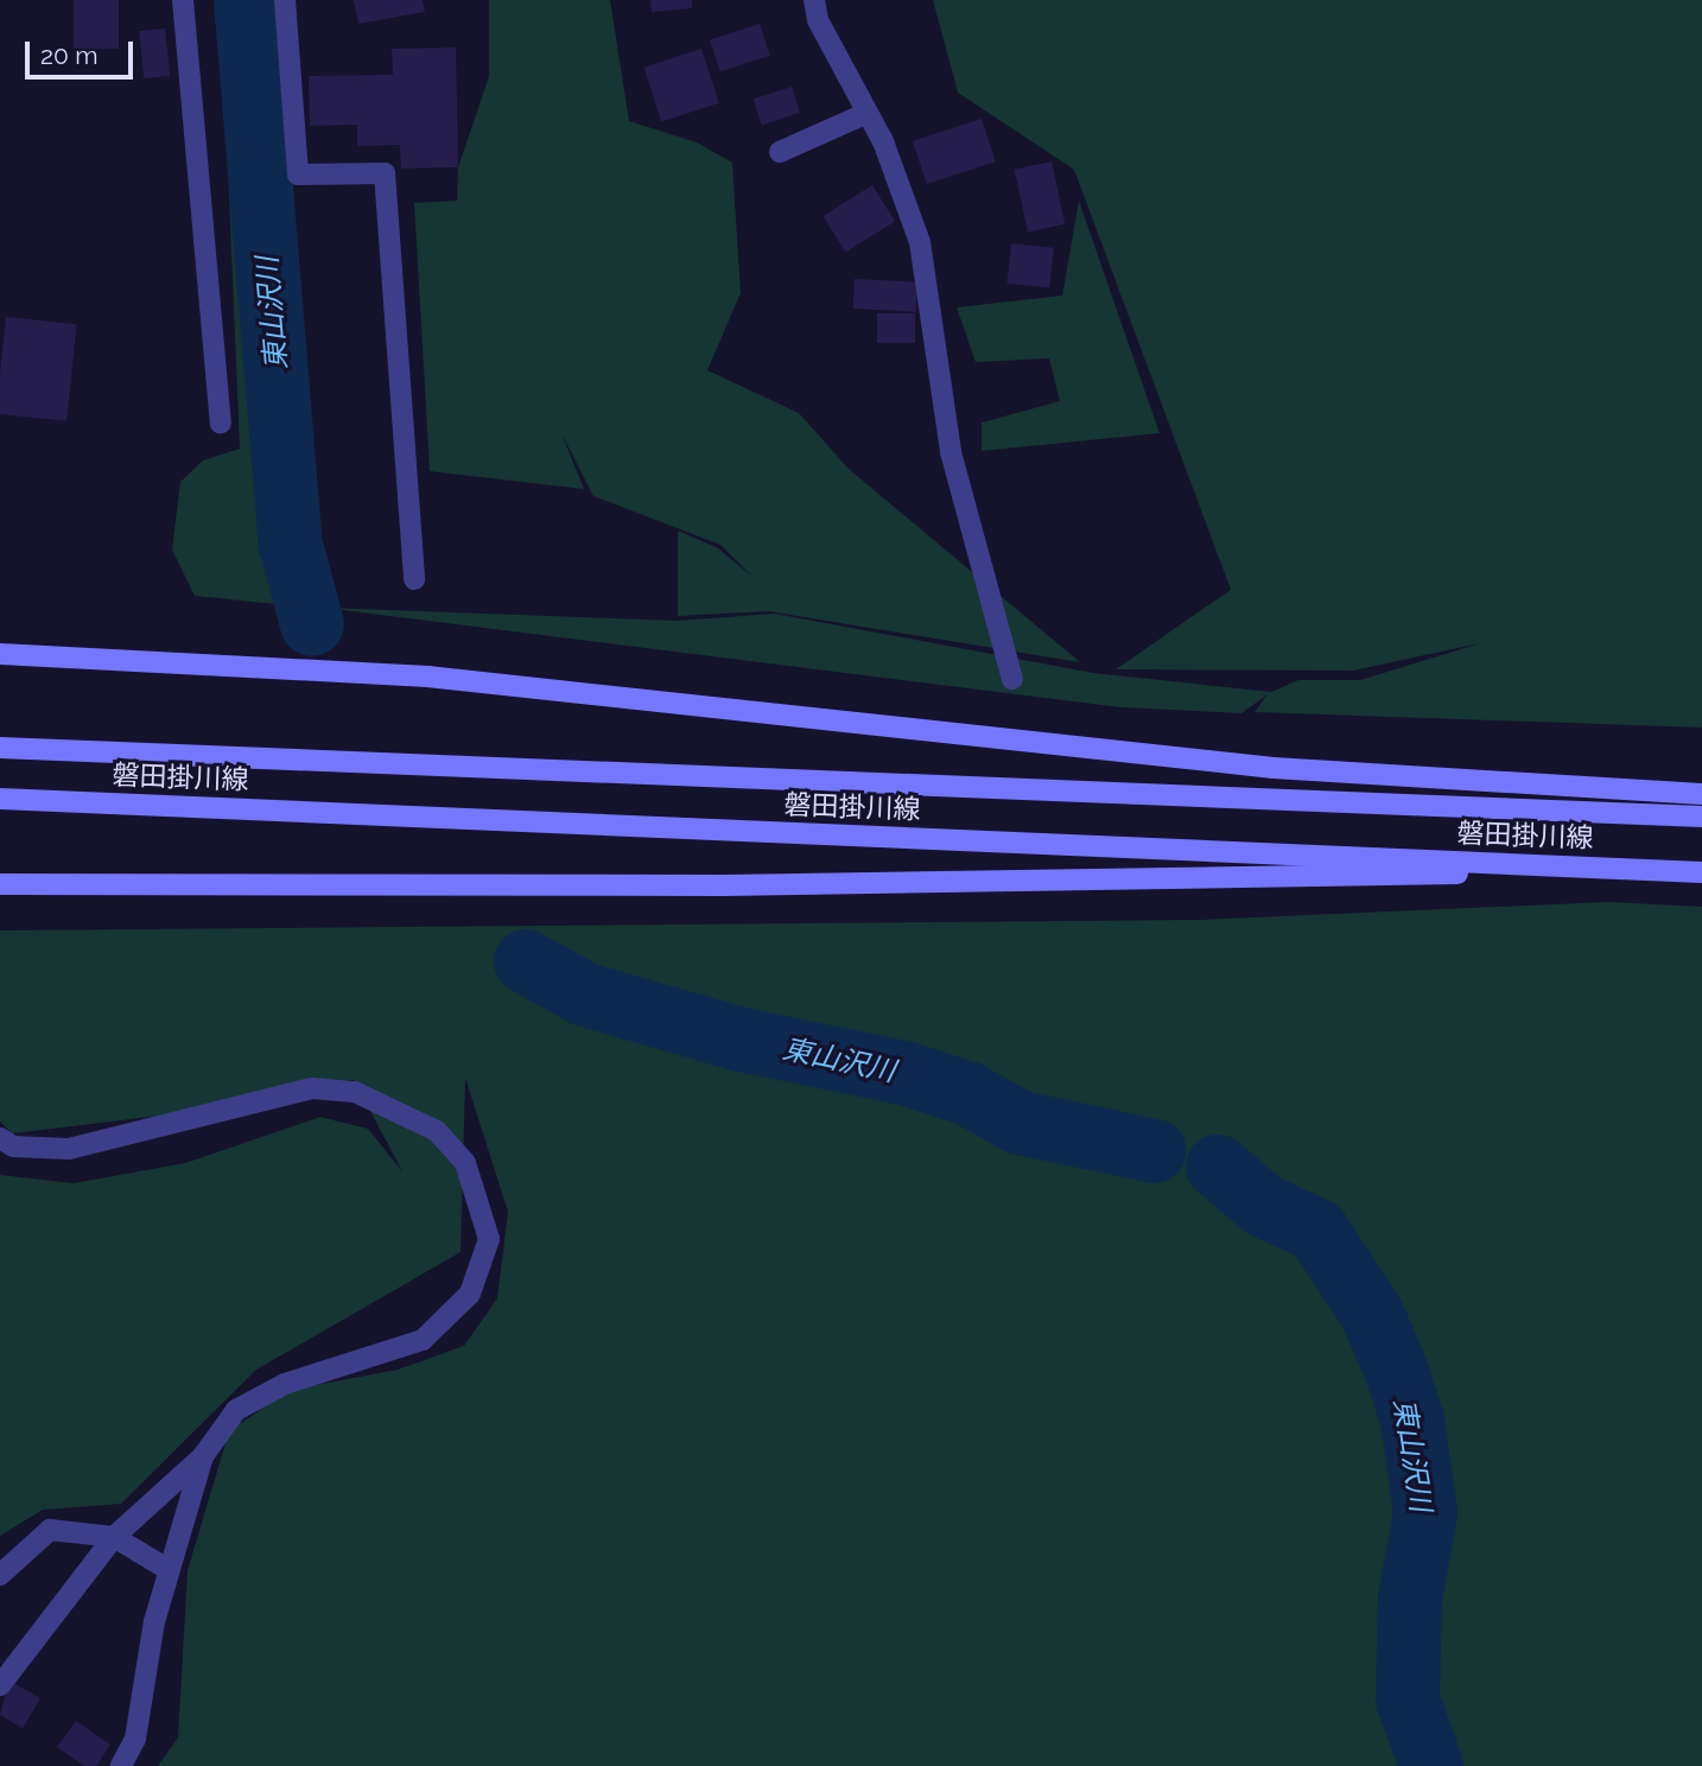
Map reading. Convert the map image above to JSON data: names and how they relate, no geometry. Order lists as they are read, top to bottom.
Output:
{
  "streets": {
    "main road": ["磐田掛川線"]
  },
  "water": ["東山沢川"],
  "scale_bar": "20 m"
}
